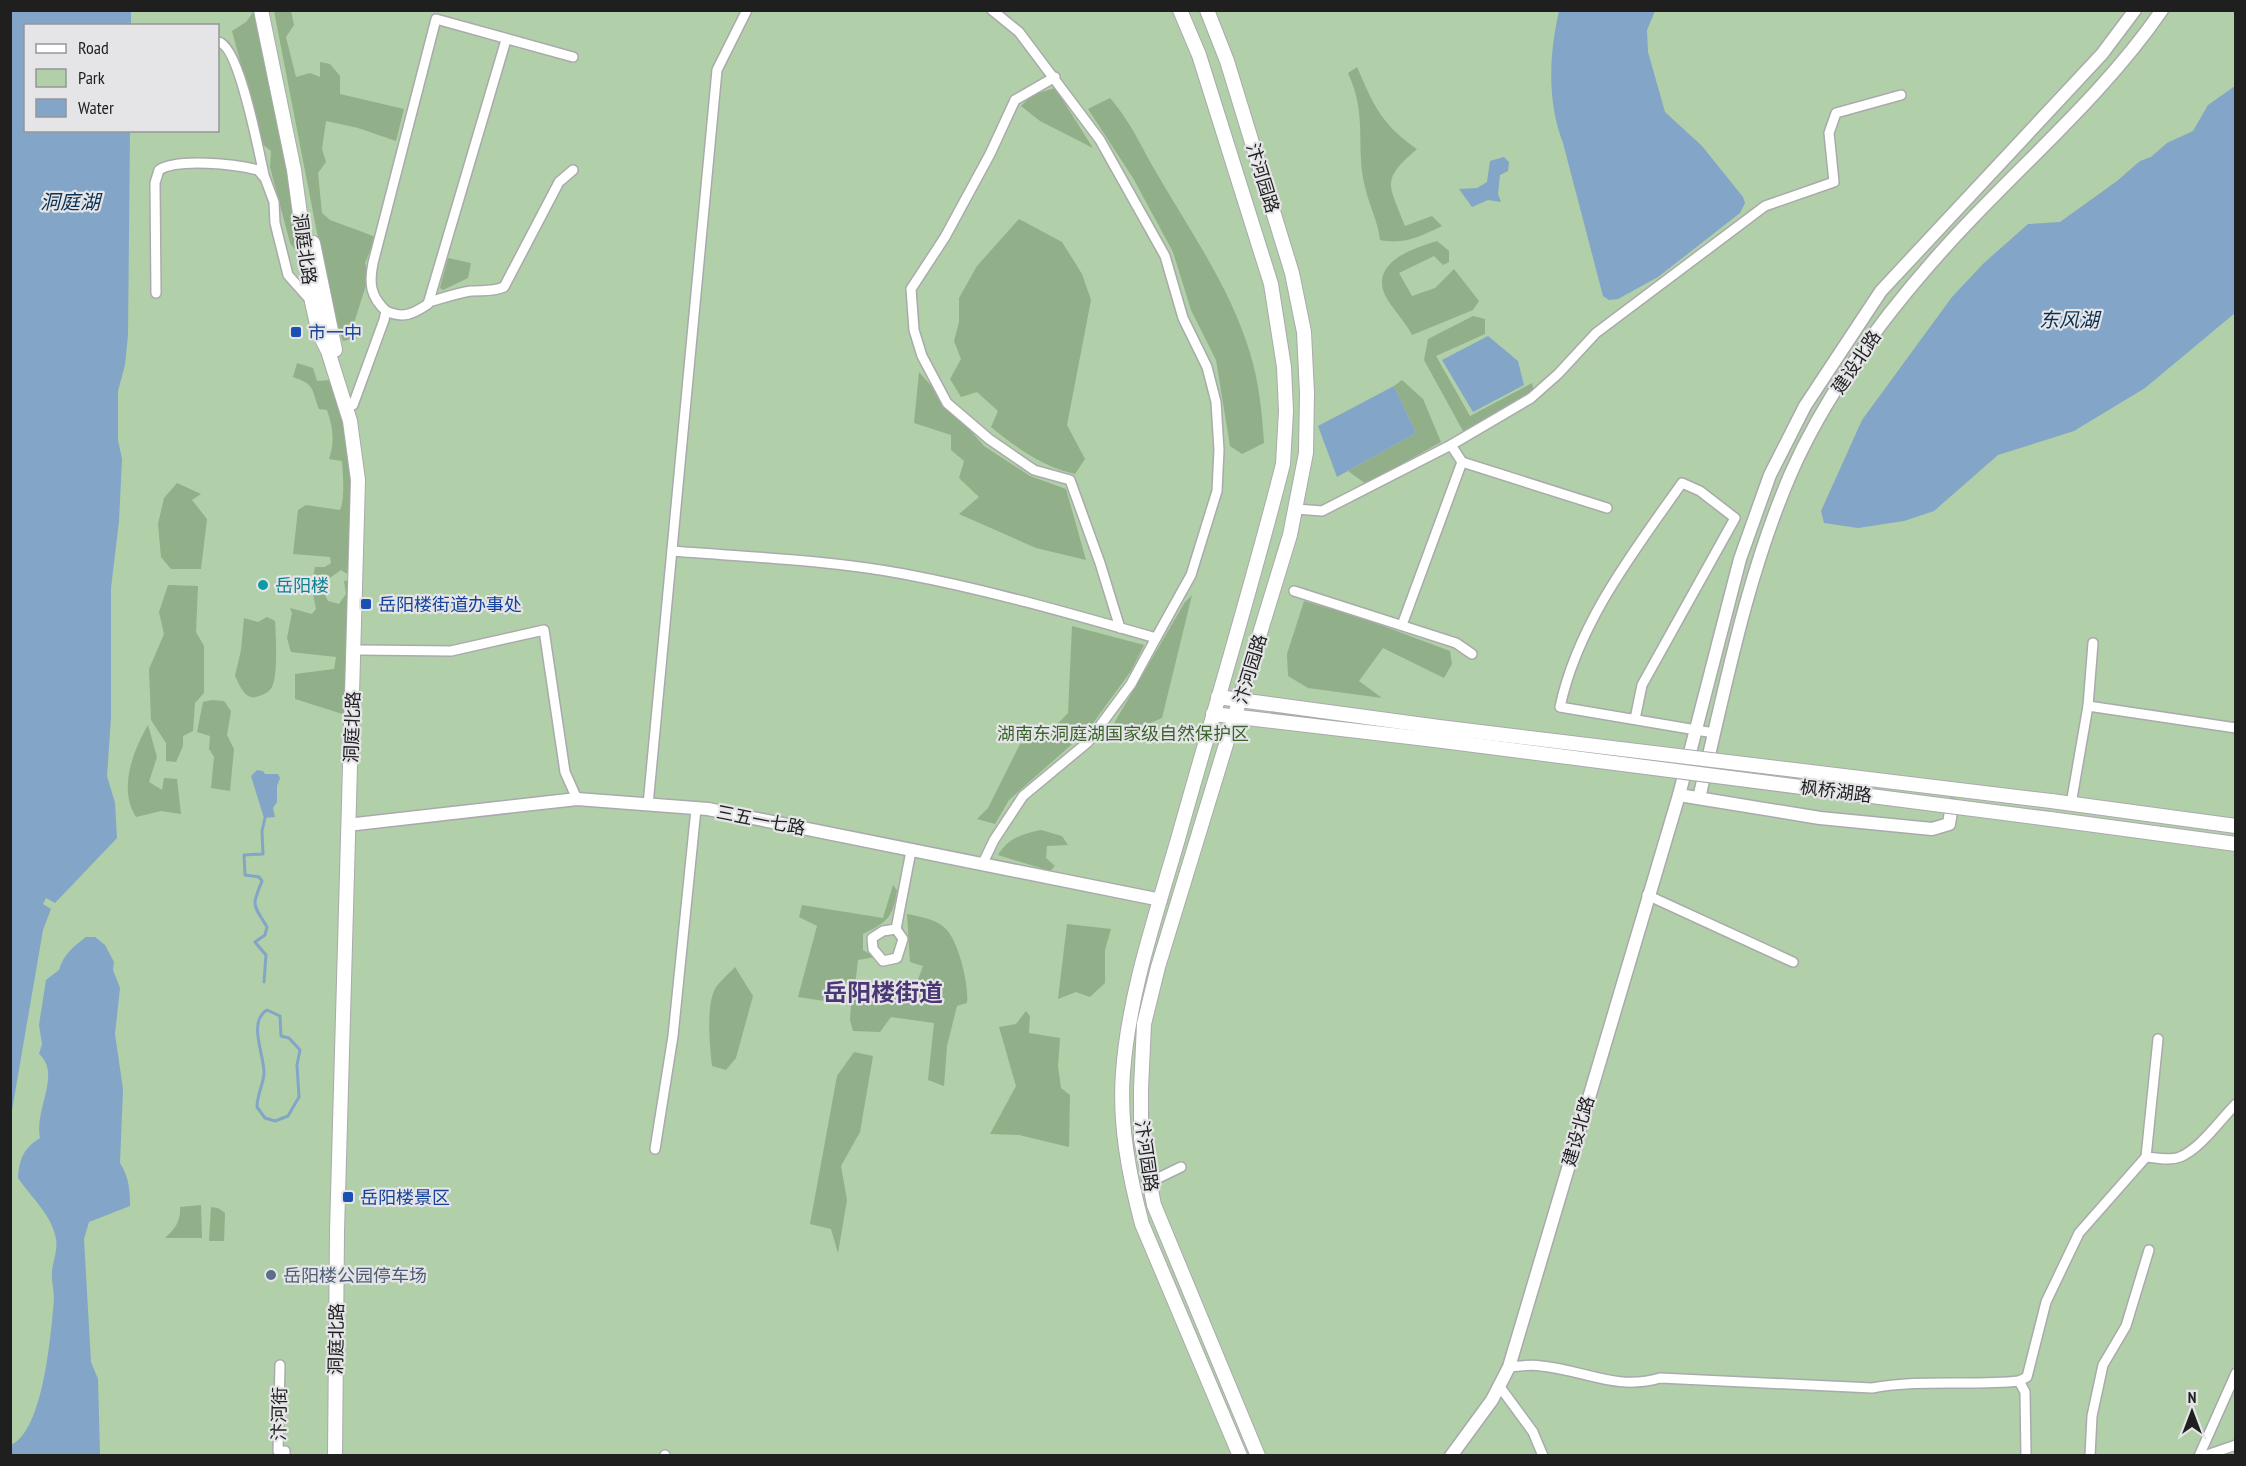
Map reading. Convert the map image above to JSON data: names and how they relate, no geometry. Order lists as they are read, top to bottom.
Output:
{
  "streets": {
    "main road": [
      "汴河园路",
      "洞庭北路",
      "建设北路",
      "枫桥湖路",
      "三五一七路"
    ],
    "street": ["汴河街"]
  },
  "crossings": [
    ["汴河园路", "三五一七路"],
    ["洞庭北路", "三五一七路"]
  ],
  "districts": ["岳阳楼街道"],
  "water": ["洞庭湖", "东风湖"],
  "parks": ["湖南东洞庭湖国家级自然保护区"],
  "places": {
    "transit": ["市一中", "岳阳楼街道办事处", "岳阳楼景区"],
    "other": ["岳阳楼", "岳阳楼公园停车场"]
  },
  "legend": ["Road", "Park", "Water"],
  "north": "top"
}
